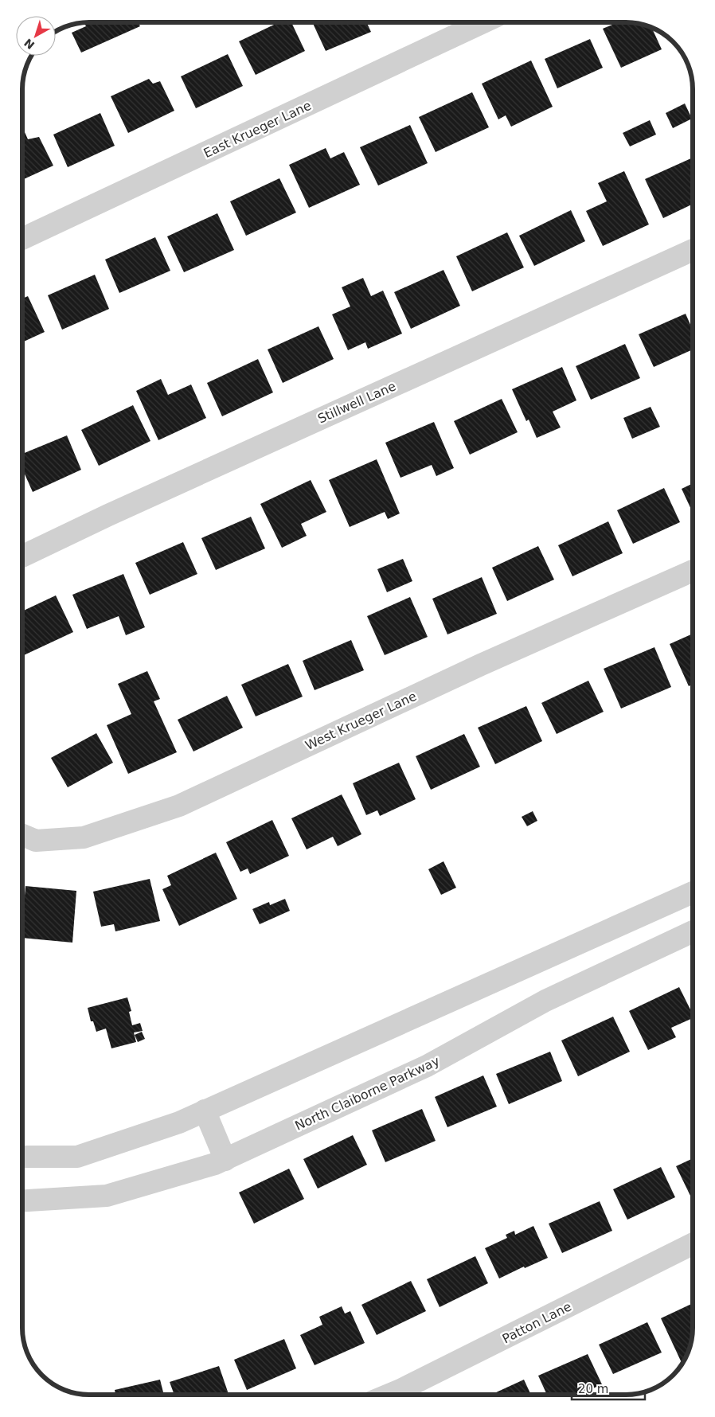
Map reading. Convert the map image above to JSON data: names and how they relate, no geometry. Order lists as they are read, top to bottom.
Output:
{
  "streets": {
    "street": [
      "East Krueger Lane",
      "Stillwell Lane",
      "West Krueger Lane",
      "North Claiborne Parkway",
      "Patton Lane"
    ]
  },
  "scale_bar": "20 m",
  "north": "bottom left"
}
